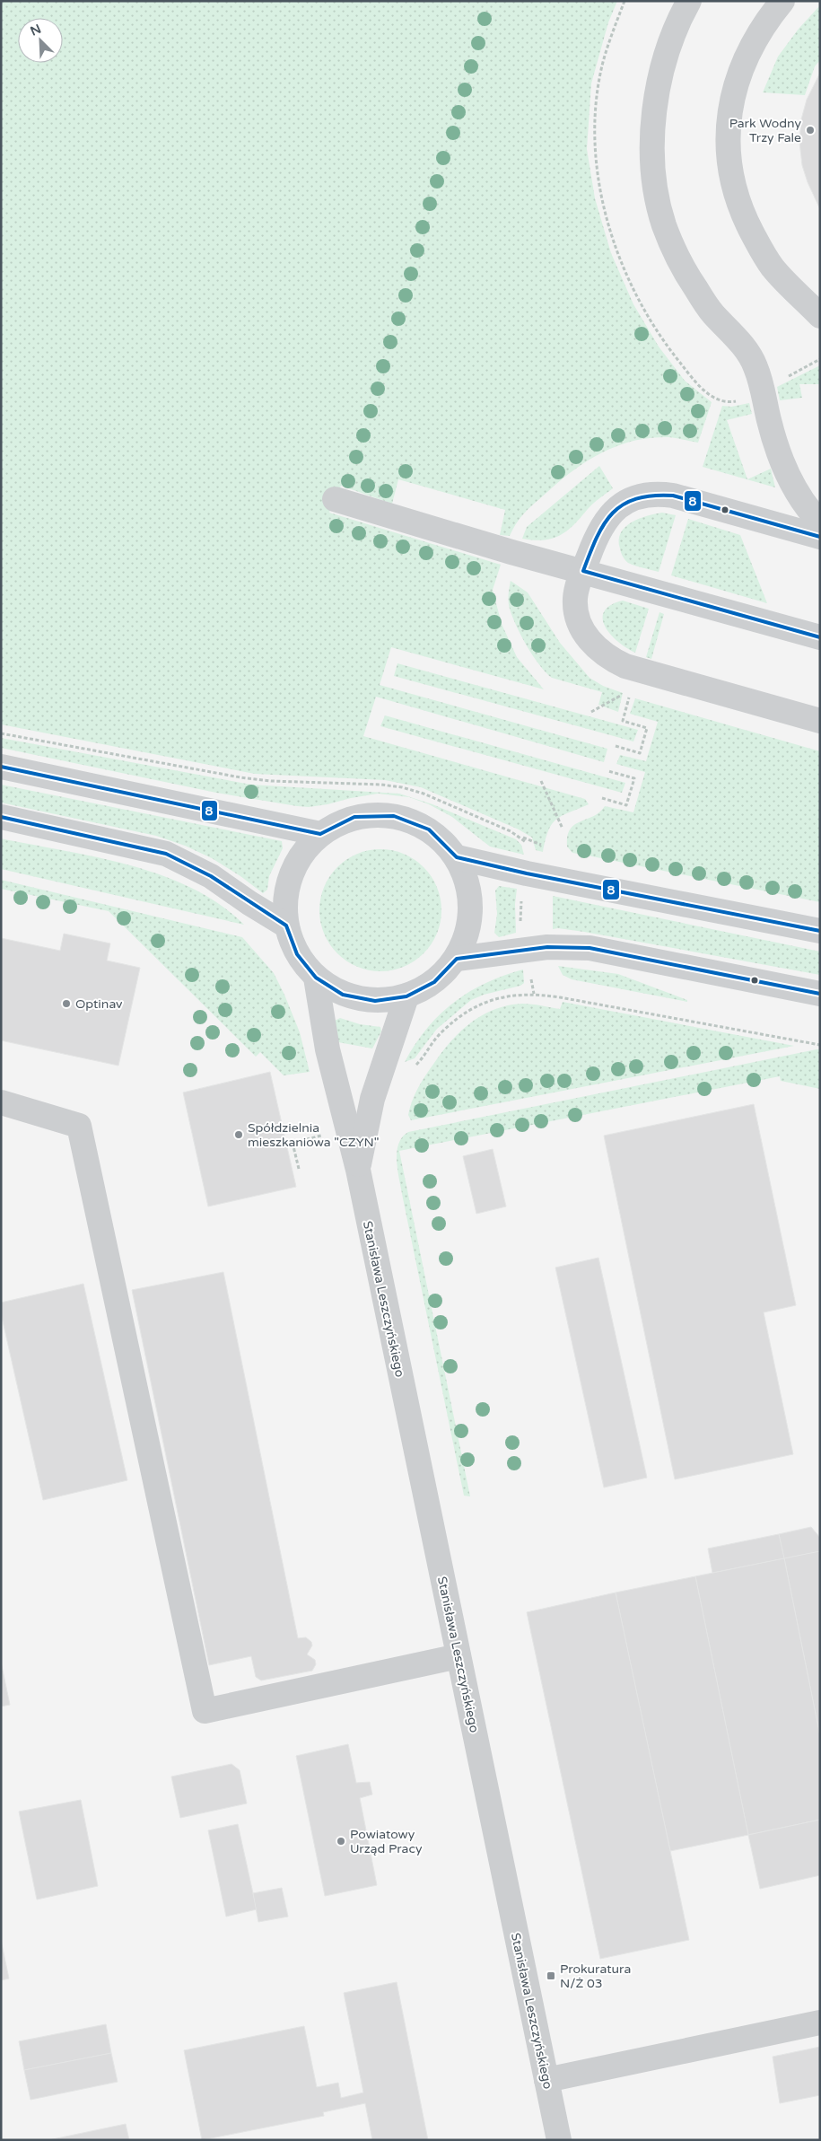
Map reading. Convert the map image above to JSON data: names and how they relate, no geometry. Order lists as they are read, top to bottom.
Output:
{
  "streets": {
    "street": ["Stanisława Leszczyńskiego"]
  },
  "places": {
    "other": [
      "Park Wodny Trzy Fale",
      "Optinav",
      "Spółdzielnia mieszkaniowa \"CZYN\"",
      "Powiatowy Urząd Pracy"
    ],
    "transit": ["Prokuratura N/Ż 03"]
  },
  "lines": ["transit line 8"],
  "north": "top left"
}
